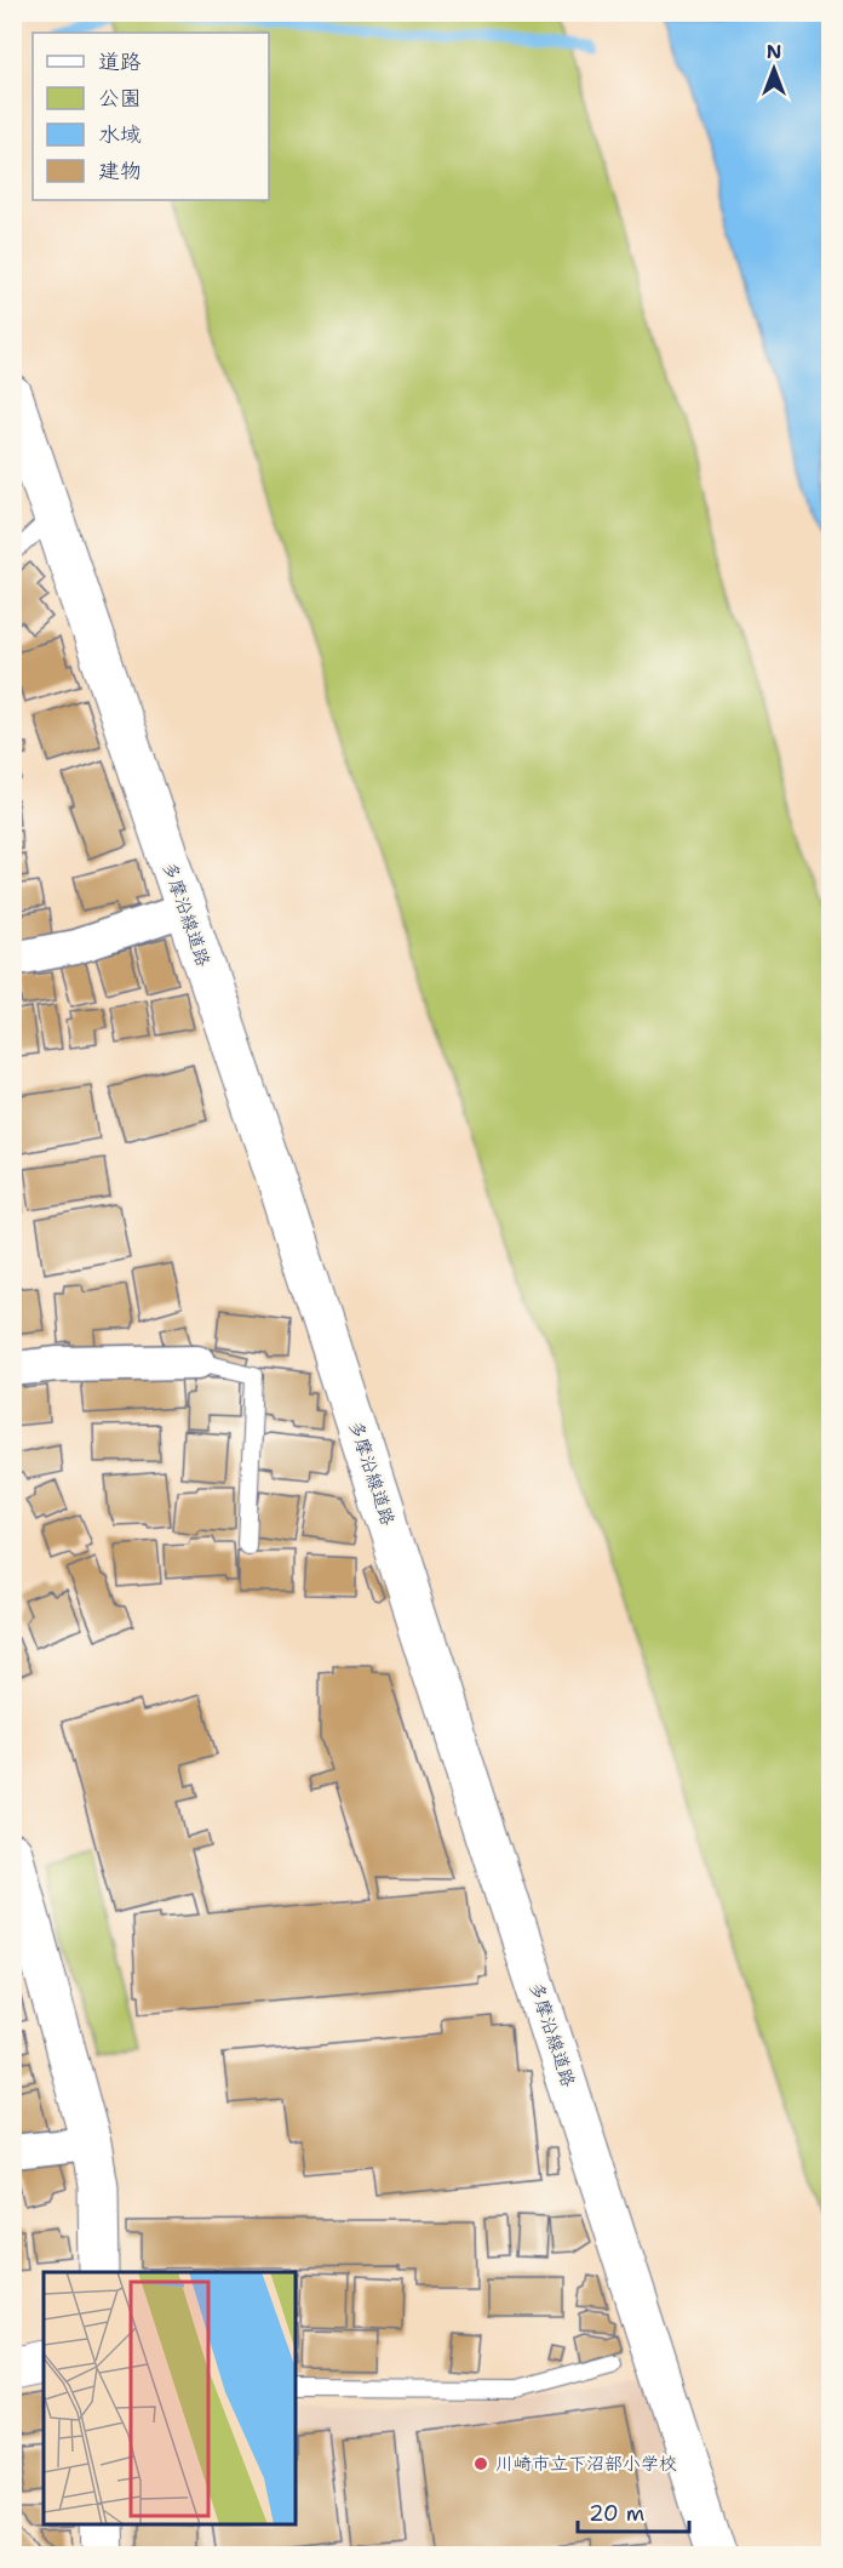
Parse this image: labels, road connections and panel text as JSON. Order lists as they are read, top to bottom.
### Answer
{
  "streets": {
    "main road": ["多摩沿線道路"]
  },
  "places": ["川崎市立下沼部小学校"],
  "legend": [
    "道路",
    "公園",
    "水域",
    "建物"
  ],
  "scale_bar": "20 m",
  "north": "top"
}
